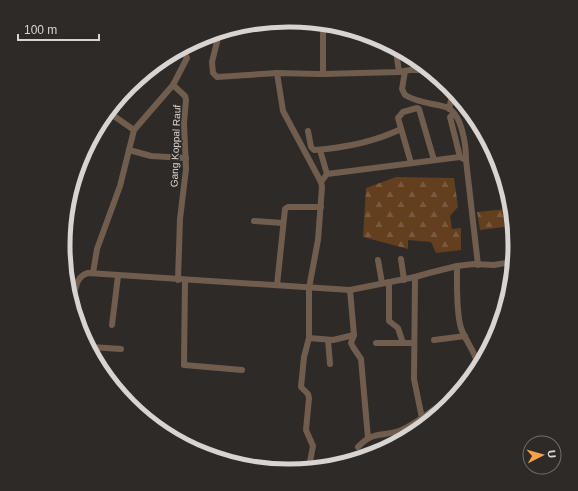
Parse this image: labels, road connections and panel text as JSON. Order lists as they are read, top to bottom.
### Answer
{
  "streets": {
    "street": ["Gang Koppal Rauf"]
  },
  "scale_bar": "100 m",
  "north": "right"
}
